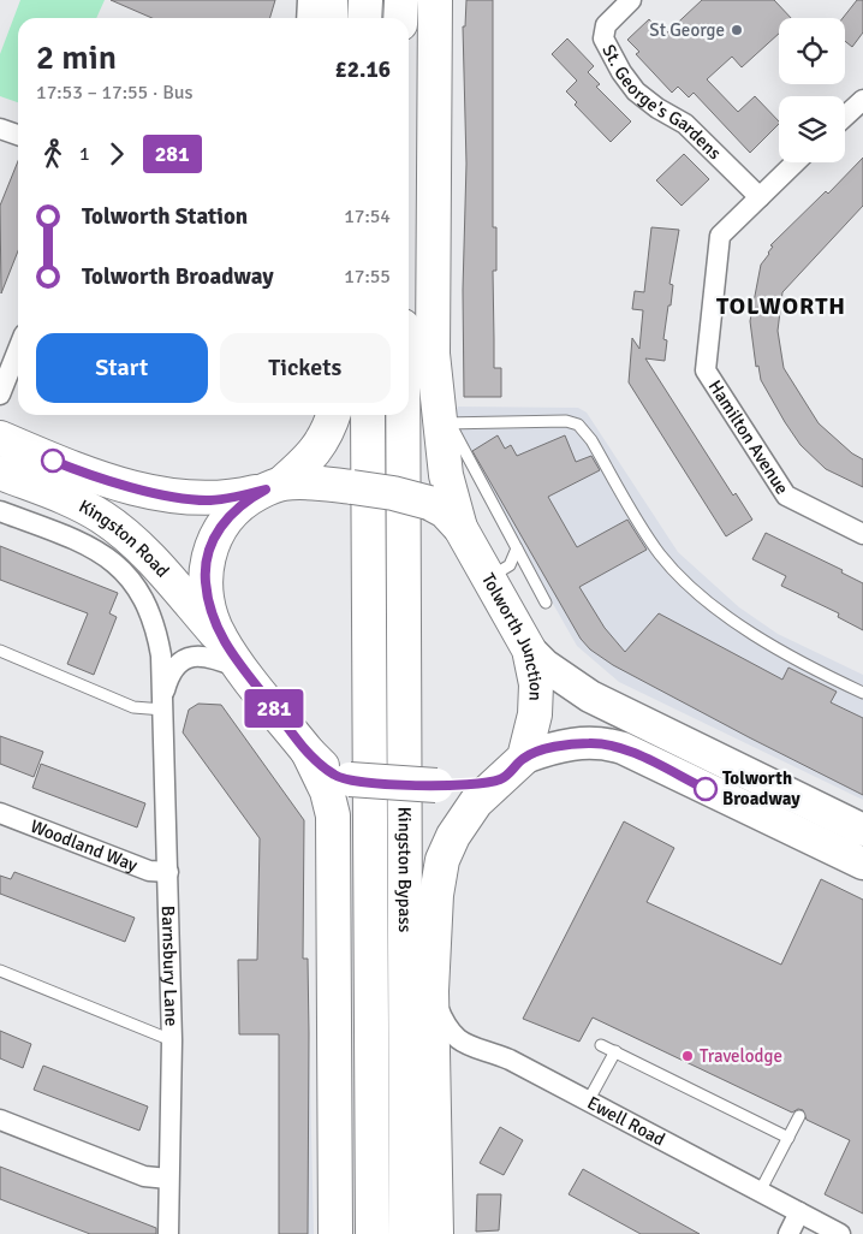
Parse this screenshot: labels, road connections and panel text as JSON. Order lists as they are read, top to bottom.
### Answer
{
  "streets": {
    "highway": ["Kingston Road", "Tolworth Junction", "Kingston Bypass"],
    "street": [
      "St. George's Gardens",
      "Hamilton Avenue",
      "Woodland Way",
      "Barnsbury Lane",
      "Ewell Road"
    ]
  },
  "crossings": [
    ["St. George's Gardens", "Hamilton Avenue"],
    ["Kingston Road", "Tolworth Junction"],
    ["Tolworth Junction", "Barnsbury Lane"],
    ["Woodland Way", "Barnsbury Lane"]
  ],
  "districts": ["TOLWORTH"],
  "places": ["St George", "Tolworth Broadway", "Travelodge"],
  "lines": ["bus line 281"],
  "page": {
    "on_map": "281",
    "heading": ["2 min", "17:53 – 17:55 · Bus", "£2.16"],
    "legs": ["1", "281"],
    "list": [
      {
        "name": "Tolworth Station",
        "value": "17:54"
      },
      {
        "name": "Tolworth Broadway",
        "value": "17:55"
      }
    ],
    "buttons": ["Start", "Tickets"]
  }
}
